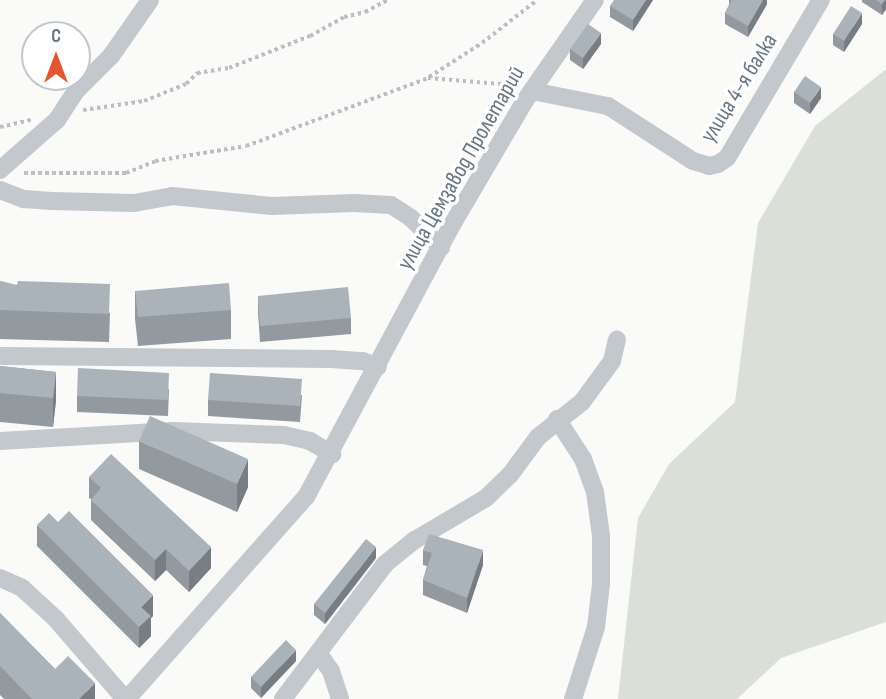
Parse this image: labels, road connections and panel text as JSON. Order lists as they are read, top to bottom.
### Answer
{
  "streets": {
    "street": ["улица 4-я балка", "улица Цемзавод Пролетарий"]
  },
  "crossings": [
    ["улица 4-я балка", "улица Цемзавод Пролетарий"]
  ],
  "north": "top"
}
